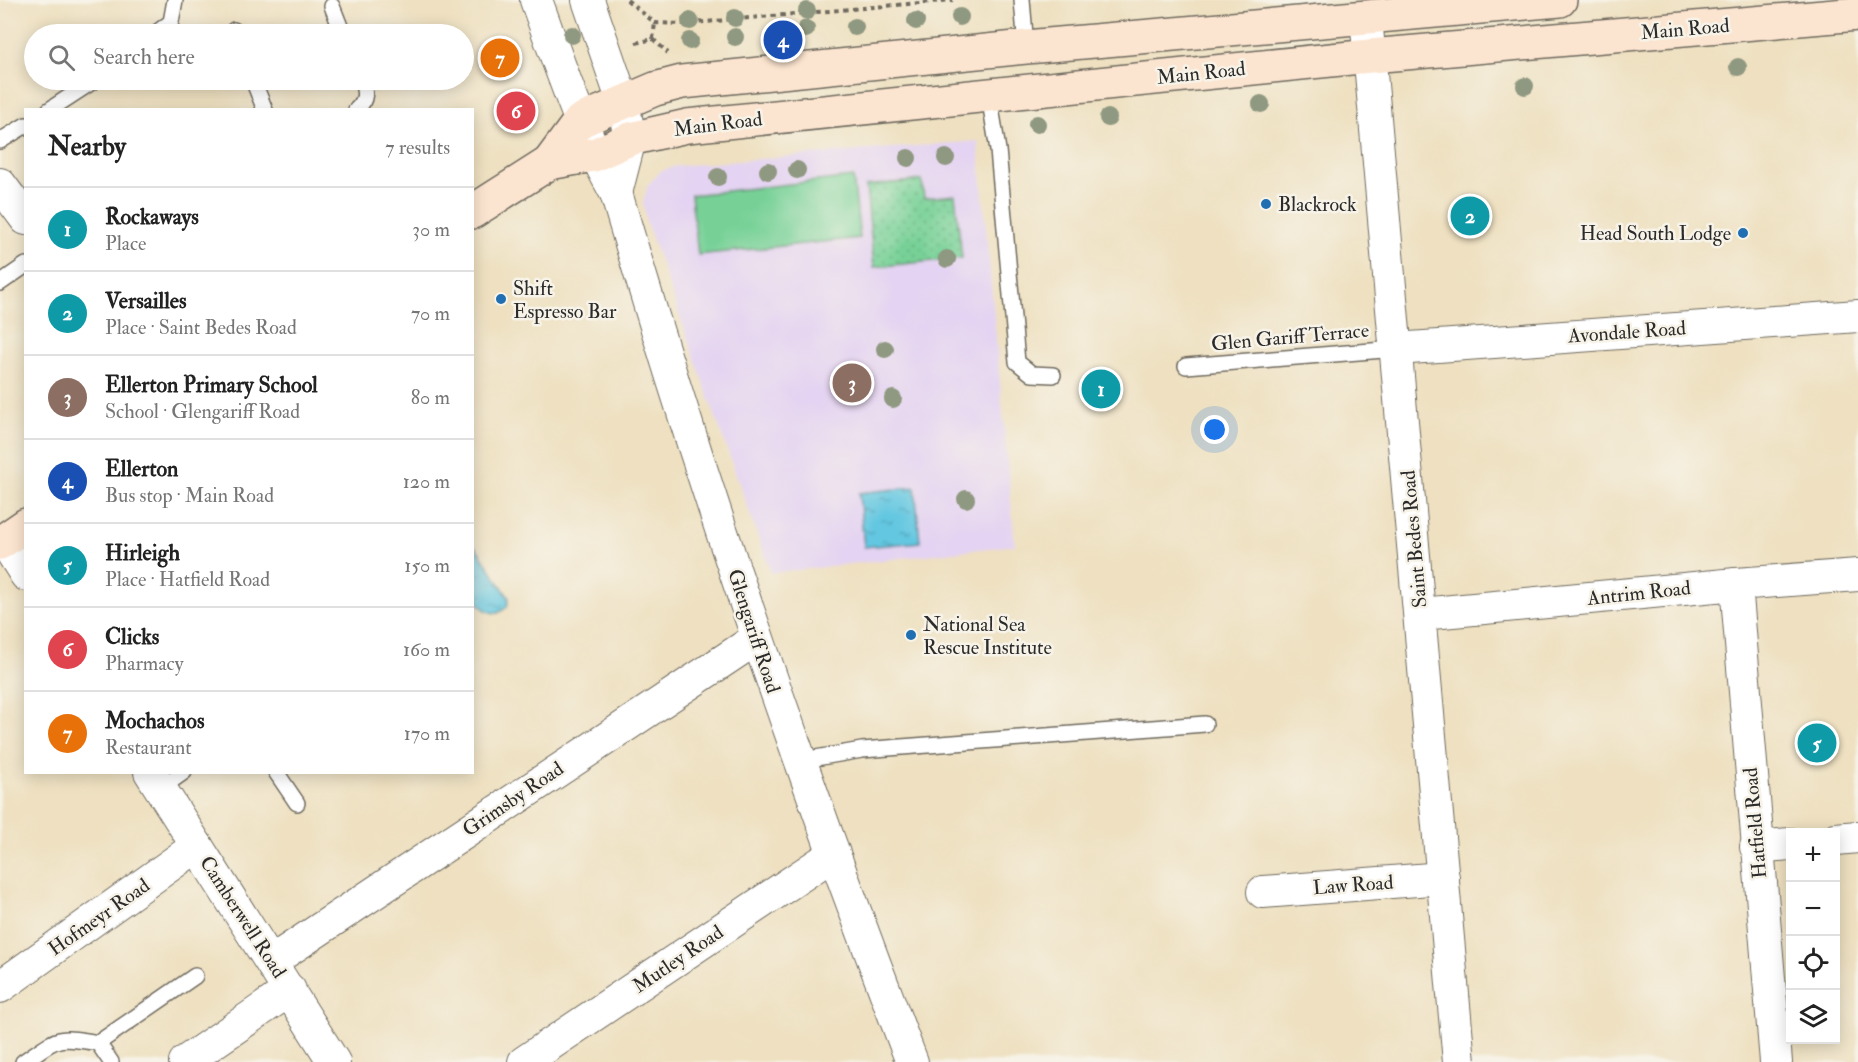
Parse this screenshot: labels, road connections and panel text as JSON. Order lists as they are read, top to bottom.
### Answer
{
  "streets": {
    "main road": ["Main Road"],
    "street": [
      "Avondale Road",
      "Saint Bedes Road",
      "Antrim Road",
      "Glengariff Road",
      "Grimsby Road",
      "Hatfield Road",
      "Law Road",
      "Hofmeyr Road",
      "Camberwell Road",
      "Mutley Road"
    ],
    "lane": ["Glen Gariff Terrace"]
  },
  "crossings": [
    ["Main Road", "Saint Bedes Road"],
    ["Main Road", "Glengariff Road"],
    ["Avondale Road", "Glen Gariff Terrace"],
    ["Avondale Road", "Saint Bedes Road"],
    ["Glen Gariff Terrace", "Saint Bedes Road"],
    ["Saint Bedes Road", "Antrim Road"],
    ["Saint Bedes Road", "Law Road"],
    ["Antrim Road", "Hatfield Road"],
    ["Glengariff Road", "Grimsby Road"],
    ["Glengariff Road", "Mutley Road"],
    ["Grimsby Road", "Camberwell Road"],
    ["Hofmeyr Road", "Camberwell Road"]
  ],
  "places": [
    "Blackrock",
    "Head South Lodge",
    "Shift Espresso Bar",
    "National Sea Rescue Institute"
  ],
  "page": {
    "pins": [
      "4",
      "7",
      "6",
      "2",
      "3",
      "1",
      "5"
    ],
    "search": "Search here",
    "heading": ["Nearby", "7 results"],
    "list": [
      {
        "mark": "1",
        "name": "Rockaways",
        "note": "Place",
        "value": "30 m"
      },
      {
        "mark": "2",
        "name": "Versailles",
        "note": "Place · Saint Bedes Road",
        "value": "70 m"
      },
      {
        "mark": "3",
        "name": "Ellerton Primary School",
        "note": "School · Glengariff Road",
        "value": "80 m"
      },
      {
        "mark": "4",
        "name": "Ellerton",
        "note": "Bus stop · Main Road",
        "value": "120 m"
      },
      {
        "mark": "5",
        "name": "Hirleigh",
        "note": "Place · Hatfield Road",
        "value": "150 m"
      },
      {
        "mark": "6",
        "name": "Clicks",
        "note": "Pharmacy",
        "value": "160 m"
      },
      {
        "mark": "7",
        "name": "Mochachos",
        "note": "Restaurant",
        "value": "170 m"
      }
    ],
    "map_buttons": ["+", "−"]
  }
}
